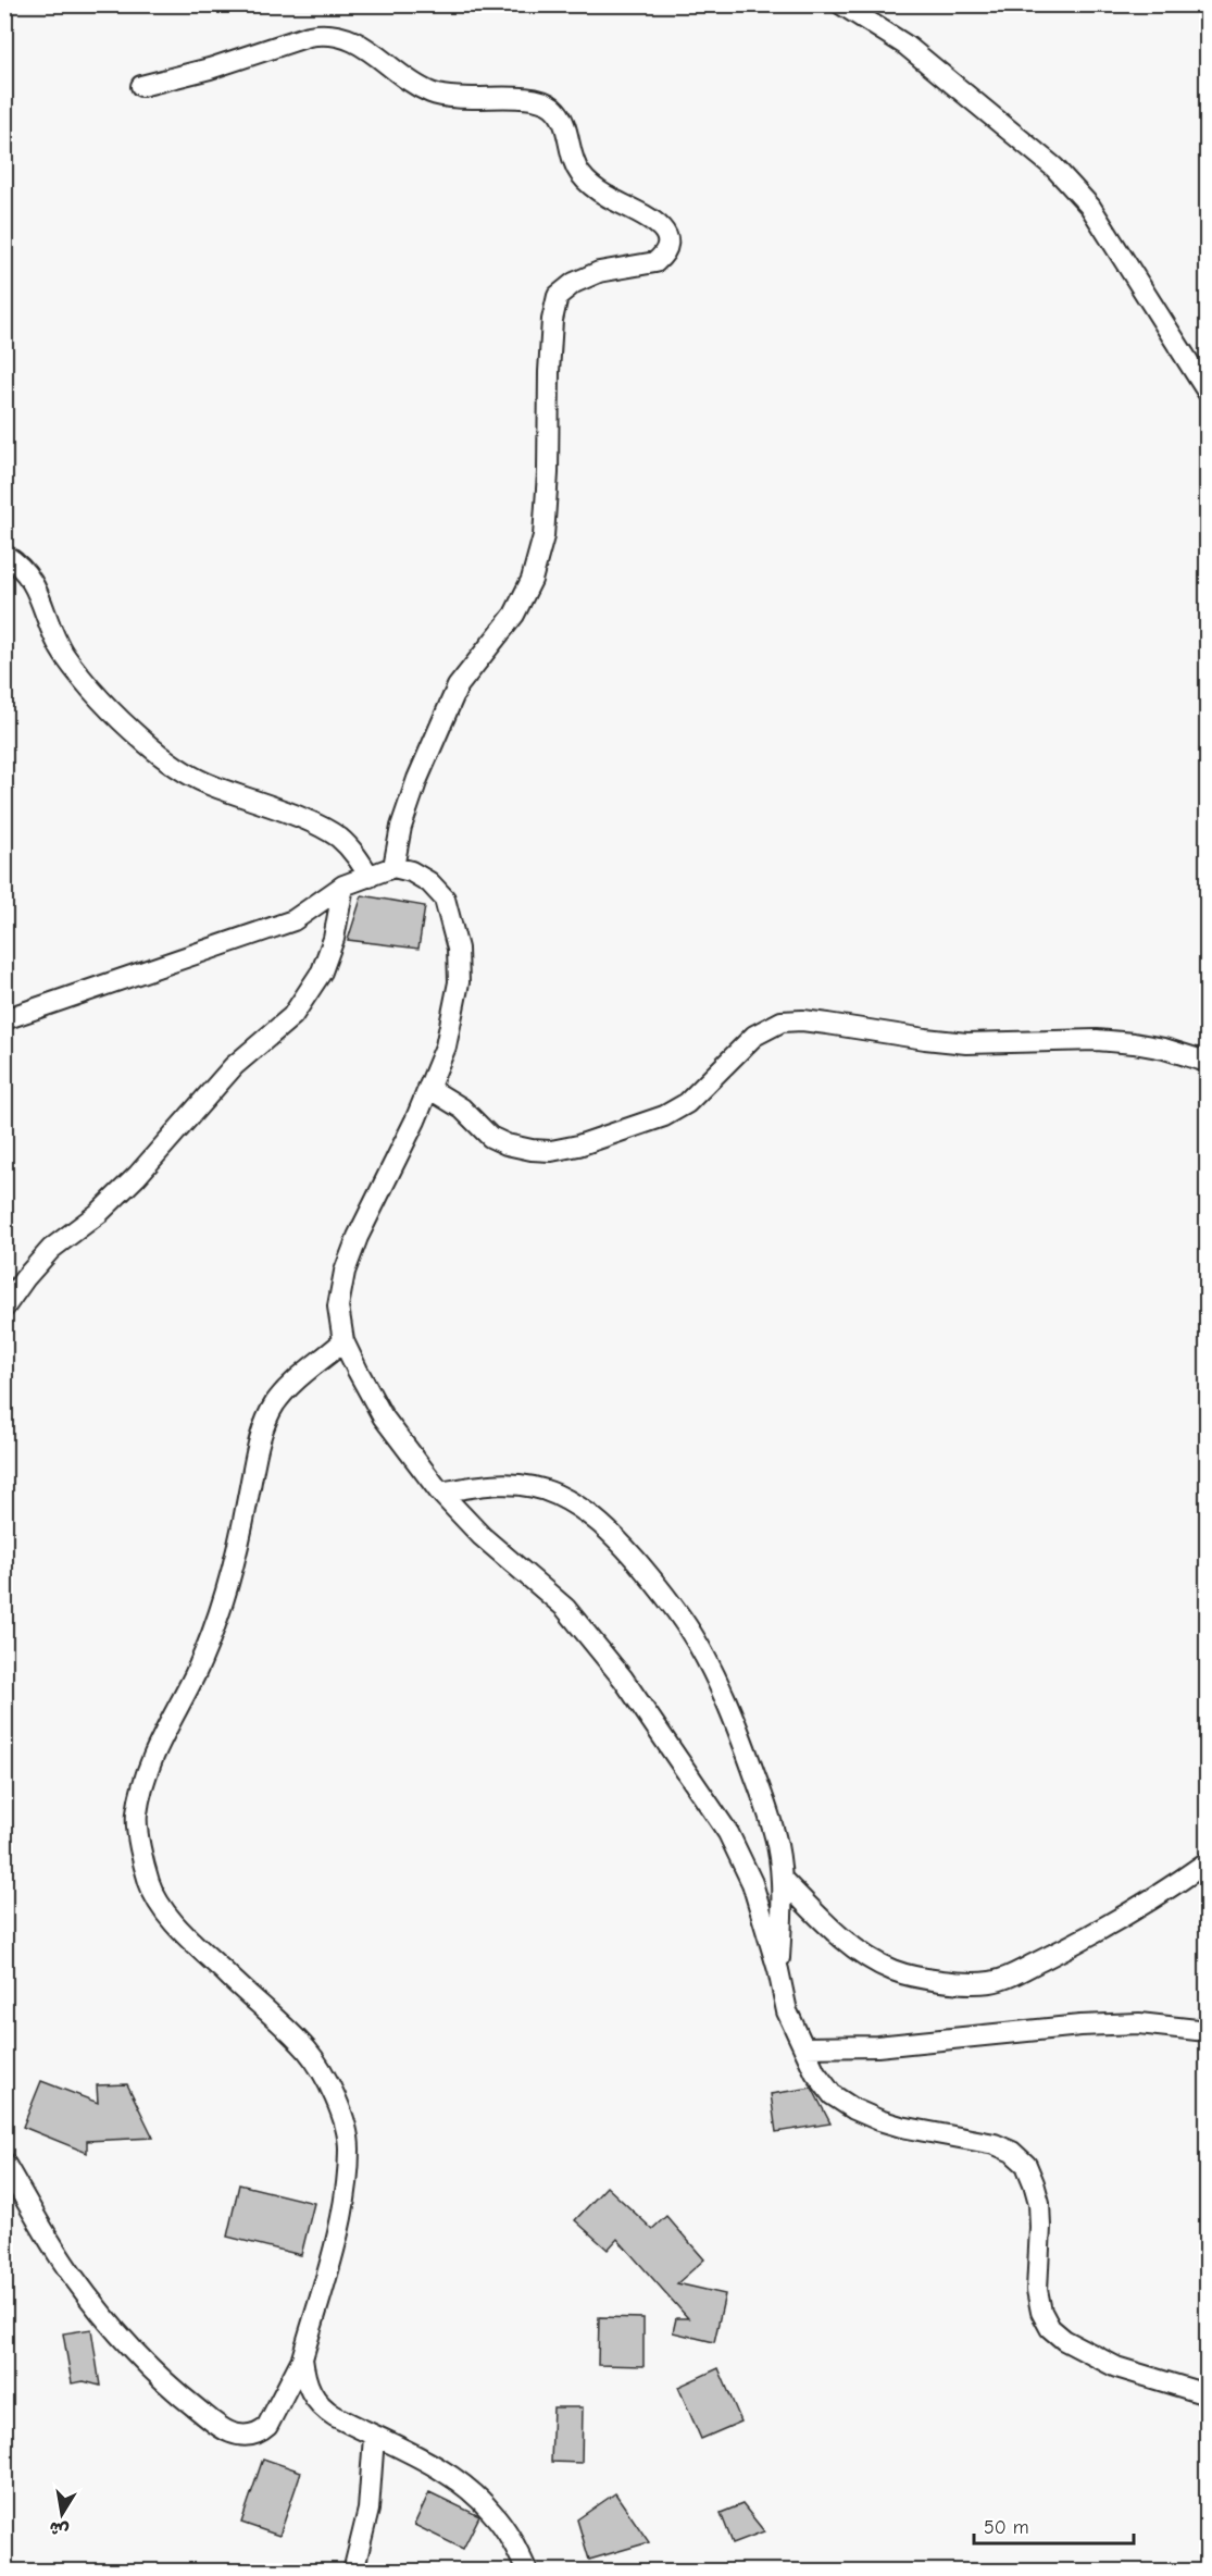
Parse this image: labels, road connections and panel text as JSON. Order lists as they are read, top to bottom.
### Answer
{
  "scale_bar": "50 m",
  "north": "bottom"
}
